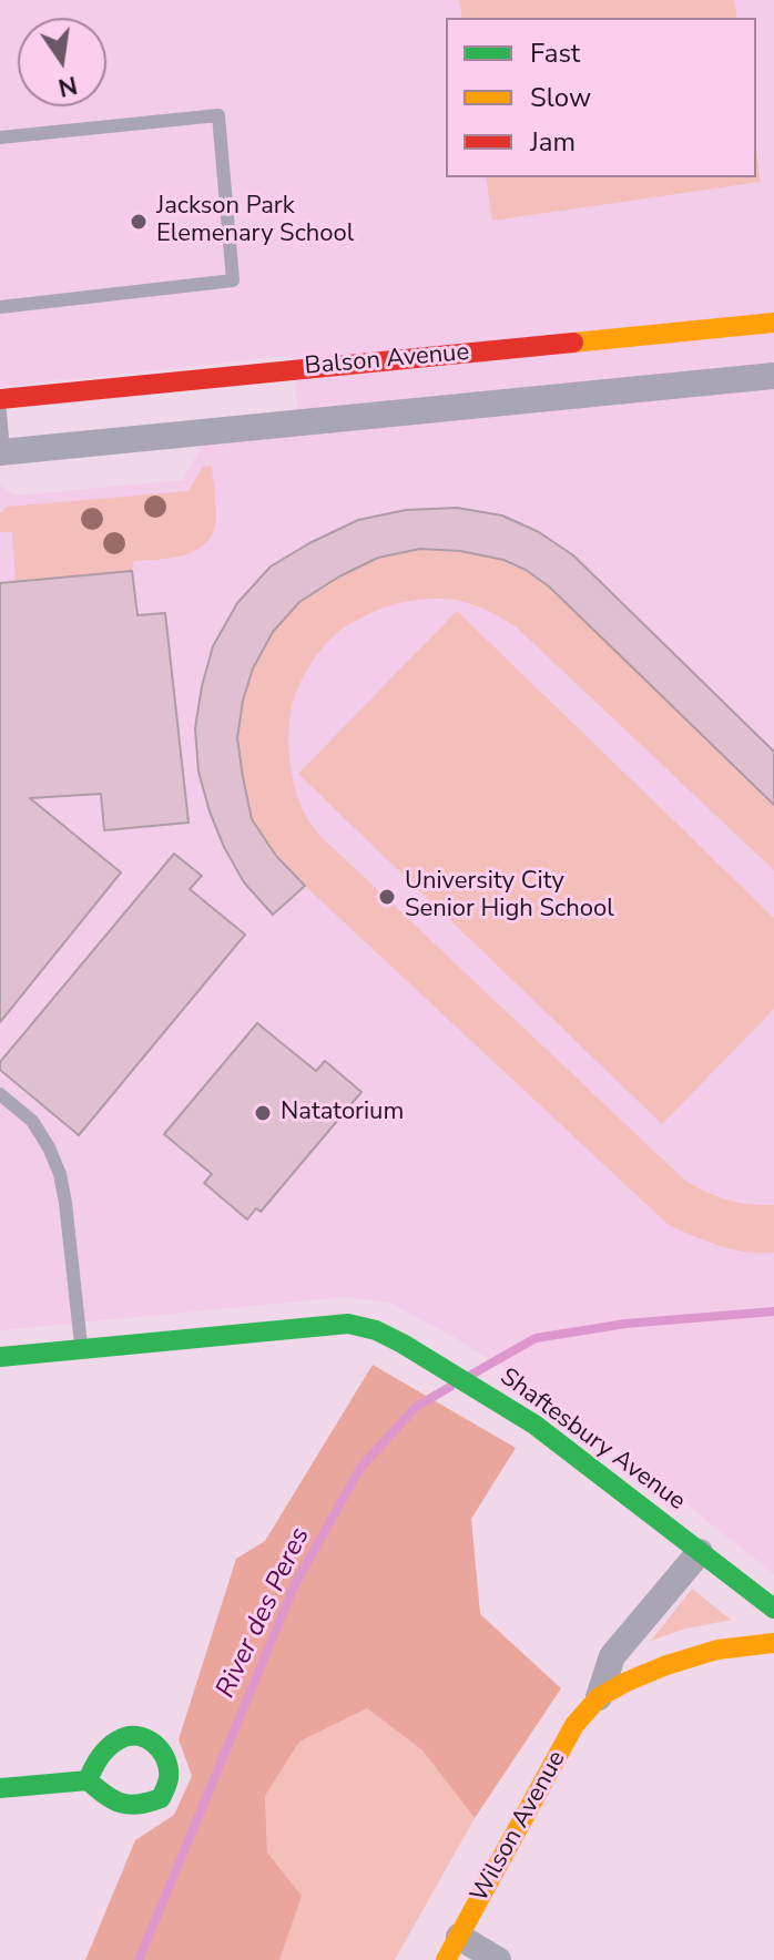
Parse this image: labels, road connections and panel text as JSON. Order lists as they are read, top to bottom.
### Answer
{
  "streets": {
    "street": ["Balson Avenue", "Shaftesbury Avenue", "Wilson Avenue"]
  },
  "crossings": [
    ["Shaftesbury Avenue", "Wilson Avenue"]
  ],
  "water": ["River des Peres"],
  "places": ["Jackson Park Elemenary School", "University City Senior High School", "Natatorium"],
  "legend": ["Fast", "Slow", "Jam"],
  "north": "bottom"
}
